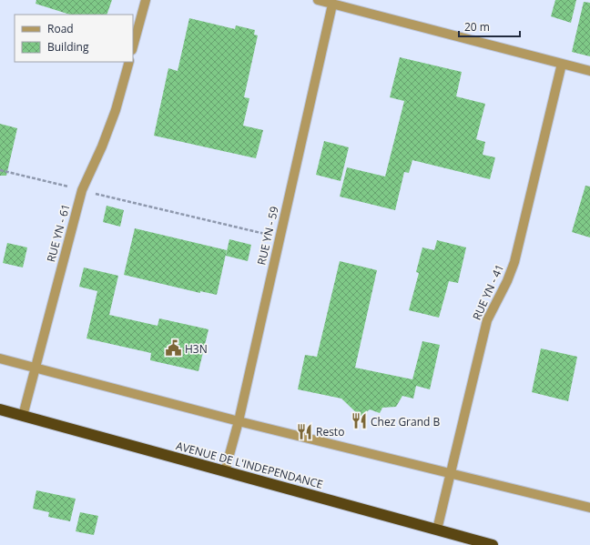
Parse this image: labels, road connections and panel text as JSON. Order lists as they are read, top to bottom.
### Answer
{
  "streets": {
    "highway": ["AVENUE DE L'INDEPENDANCE"],
    "street": ["RUE YN - 61", "RUE YN - 59", "RUE YN - 41"]
  },
  "crossings": [
    ["RUE YN - 61", "AVENUE DE L'INDEPENDANCE"],
    ["RUE YN - 59", "AVENUE DE L'INDEPENDANCE"],
    ["RUE YN - 41", "AVENUE DE L'INDEPENDANCE"]
  ],
  "places": {
    "public building": ["H3N"],
    "restaurant": ["Chez Grand B", "Resto"]
  },
  "legend": ["Road", "Building"],
  "scale_bar": "20 m"
}
